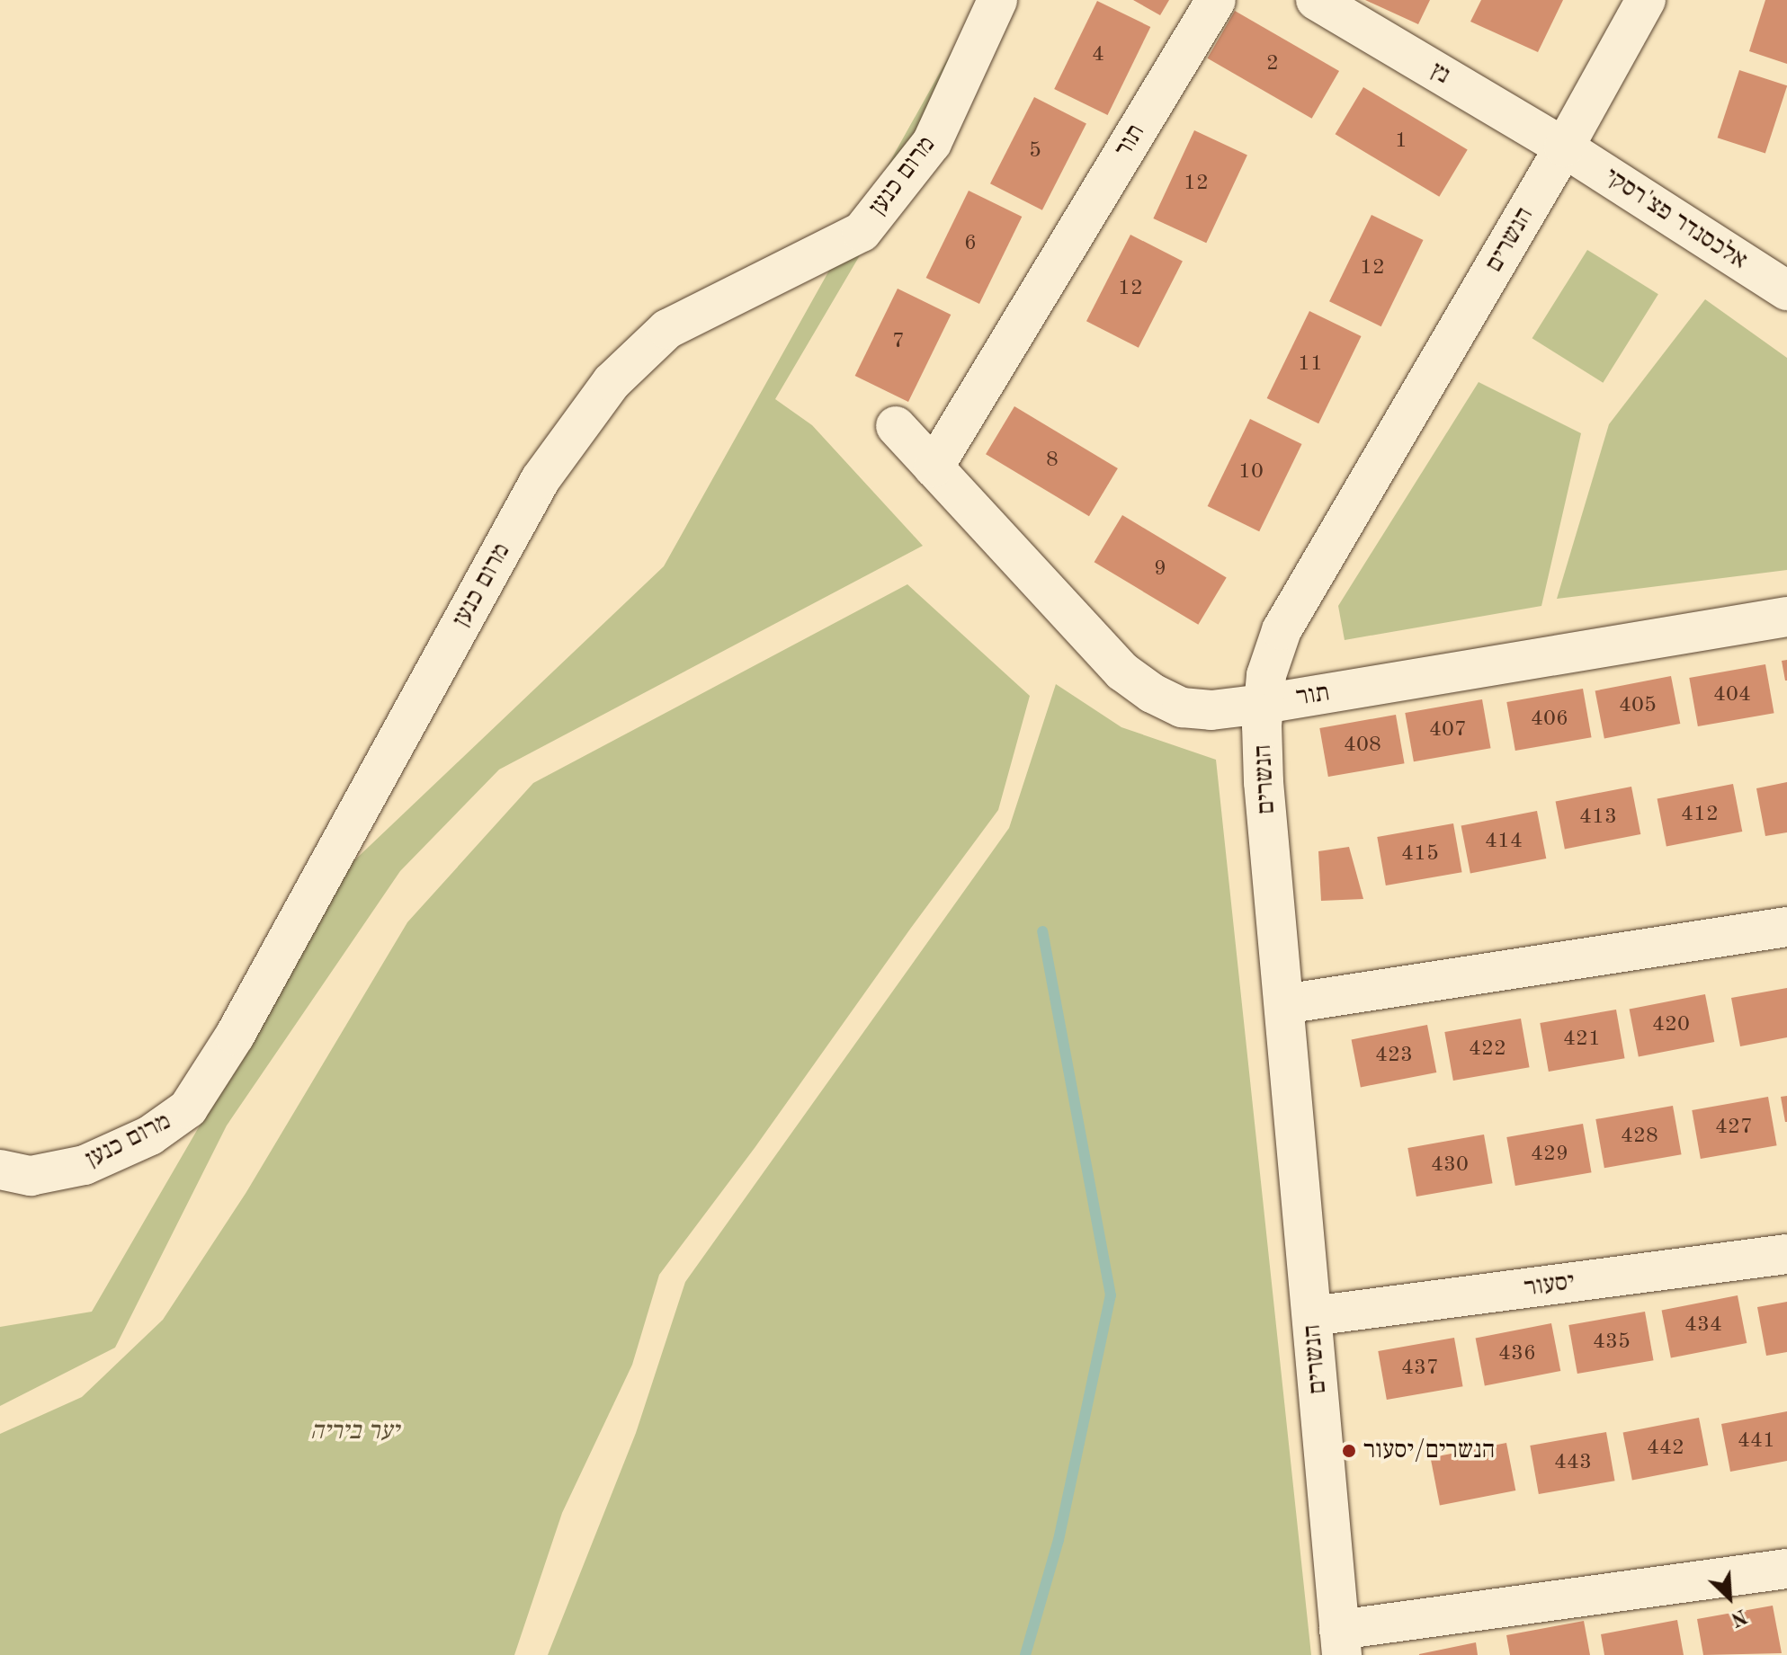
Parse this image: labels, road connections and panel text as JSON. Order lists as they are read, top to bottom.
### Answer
{
  "streets": {
    "street": [
      "נץ",
      "תור",
      "מרום כנען",
      "אלכסנדר פצ'רסקי",
      "הנשרים",
      "יסעור"
    ]
  },
  "crossings": [
    ["נץ", "אלכסנדר פצ'רסקי"],
    ["נץ", "הנשרים"],
    ["תור", "הנשרים"],
    ["אלכסנדר פצ'רסקי", "הנשרים"],
    ["הנשרים", "יסעור"]
  ],
  "parks": ["יער ביריה"],
  "places": ["הנשרים/יסעור"],
  "house_numbers": [
    "4",
    "2",
    "1",
    "5",
    "12",
    "6",
    "12",
    "12",
    "7",
    "11",
    "8",
    "10",
    "9",
    "404",
    "405",
    "406",
    "407",
    "408",
    "412",
    "413",
    "414",
    "415",
    "420",
    "421",
    "422",
    "423",
    "427",
    "428",
    "429",
    "430",
    "434",
    "435",
    "436",
    "437",
    "441",
    "442",
    "443"
  ],
  "north": "bottom right"
}
